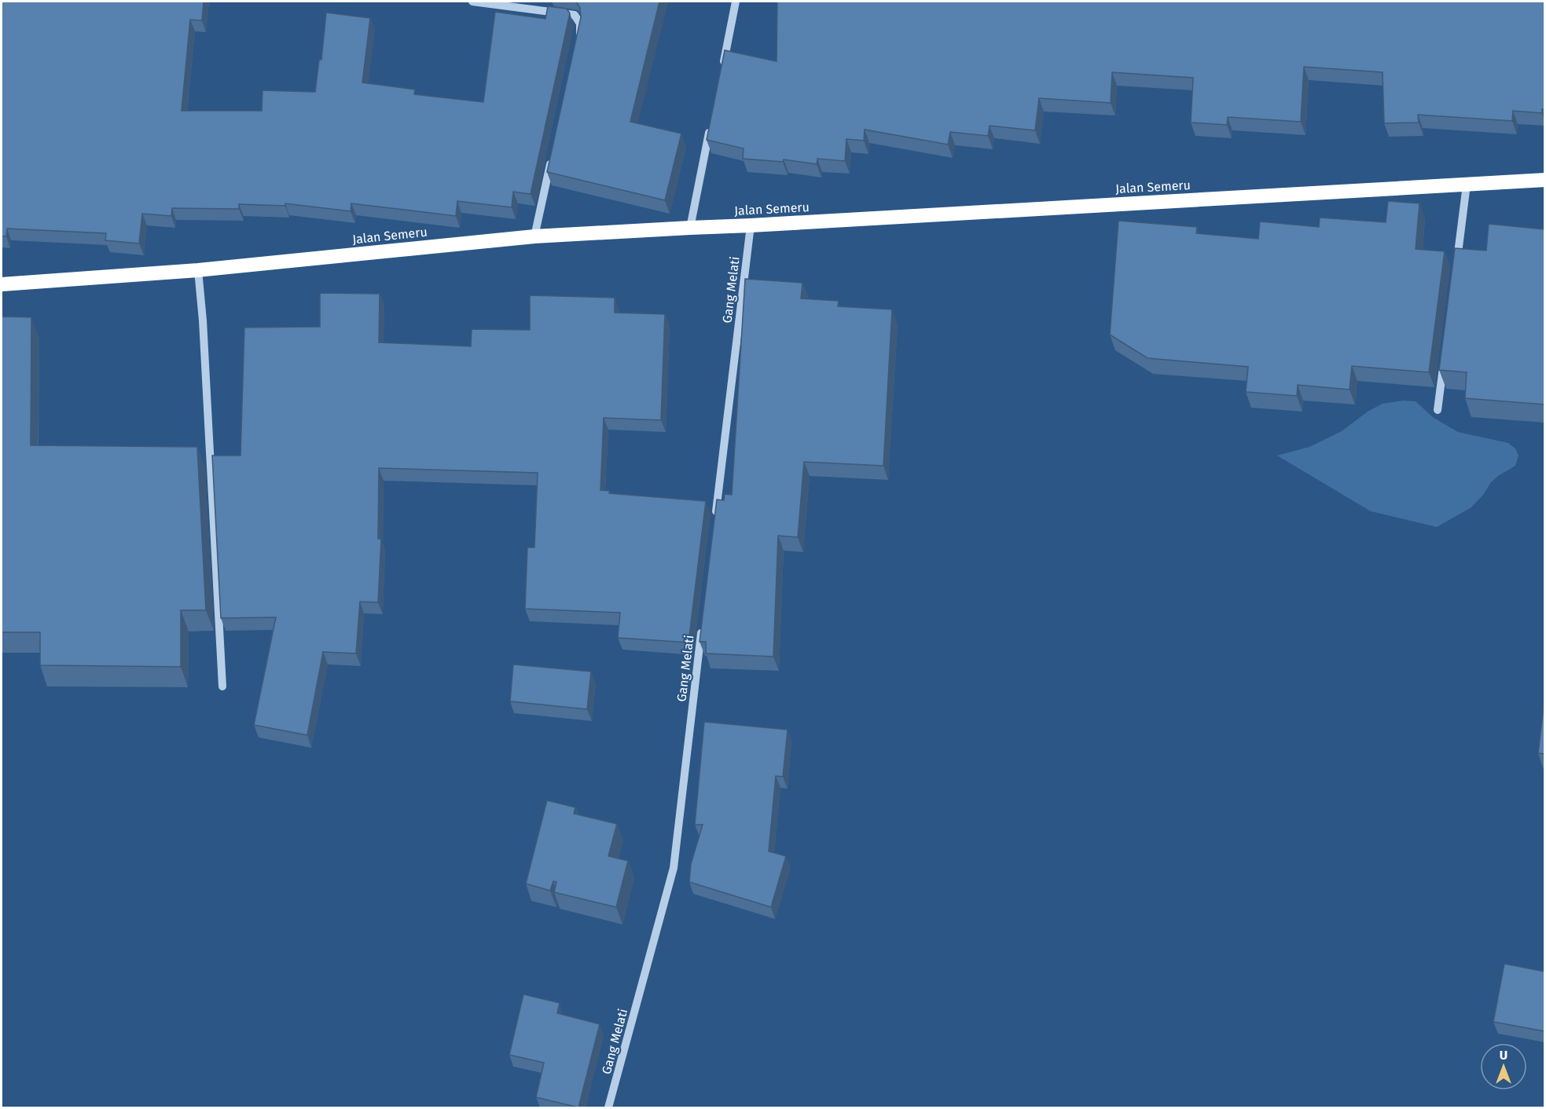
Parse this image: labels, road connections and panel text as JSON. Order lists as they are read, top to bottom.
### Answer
{
  "streets": {
    "highway": ["Jalan Semeru"],
    "street": ["Gang Melati"]
  },
  "crossings": [
    ["Jalan Semeru", "Gang Melati"]
  ],
  "north": "top"
}
